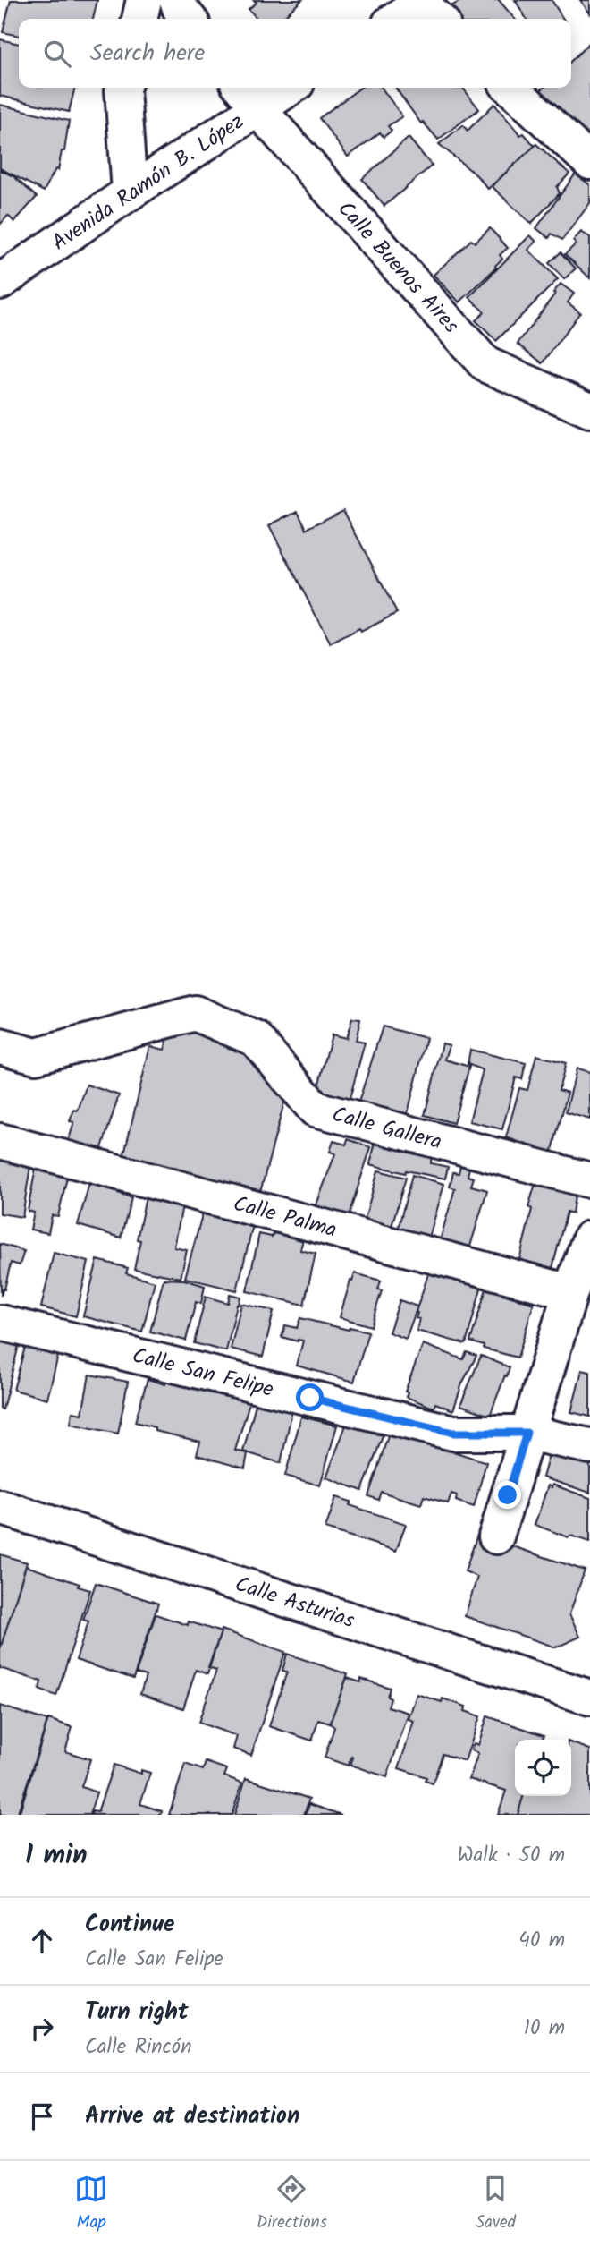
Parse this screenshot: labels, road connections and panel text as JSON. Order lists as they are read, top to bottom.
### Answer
{
  "streets": {
    "street": [
      "Avenida Ramón B. López",
      "Calle Buenos Aires",
      "Calle Gallera",
      "Calle Palma",
      "Calle San Felipe",
      "Calle Asturias"
    ]
  },
  "crossings": [
    ["Avenida Ramón B. López", "Calle Buenos Aires"]
  ],
  "page": {
    "search": "Search here",
    "heading": ["1 min", "Walk · 50 m"],
    "list": [
      ["Continue", "Calle San Felipe", "40 m"],
      ["Turn right", "Calle Rincón", "10 m"],
      "Arrive at destination"
    ],
    "nav": ["Map", "Directions", "Saved"]
  }
}
